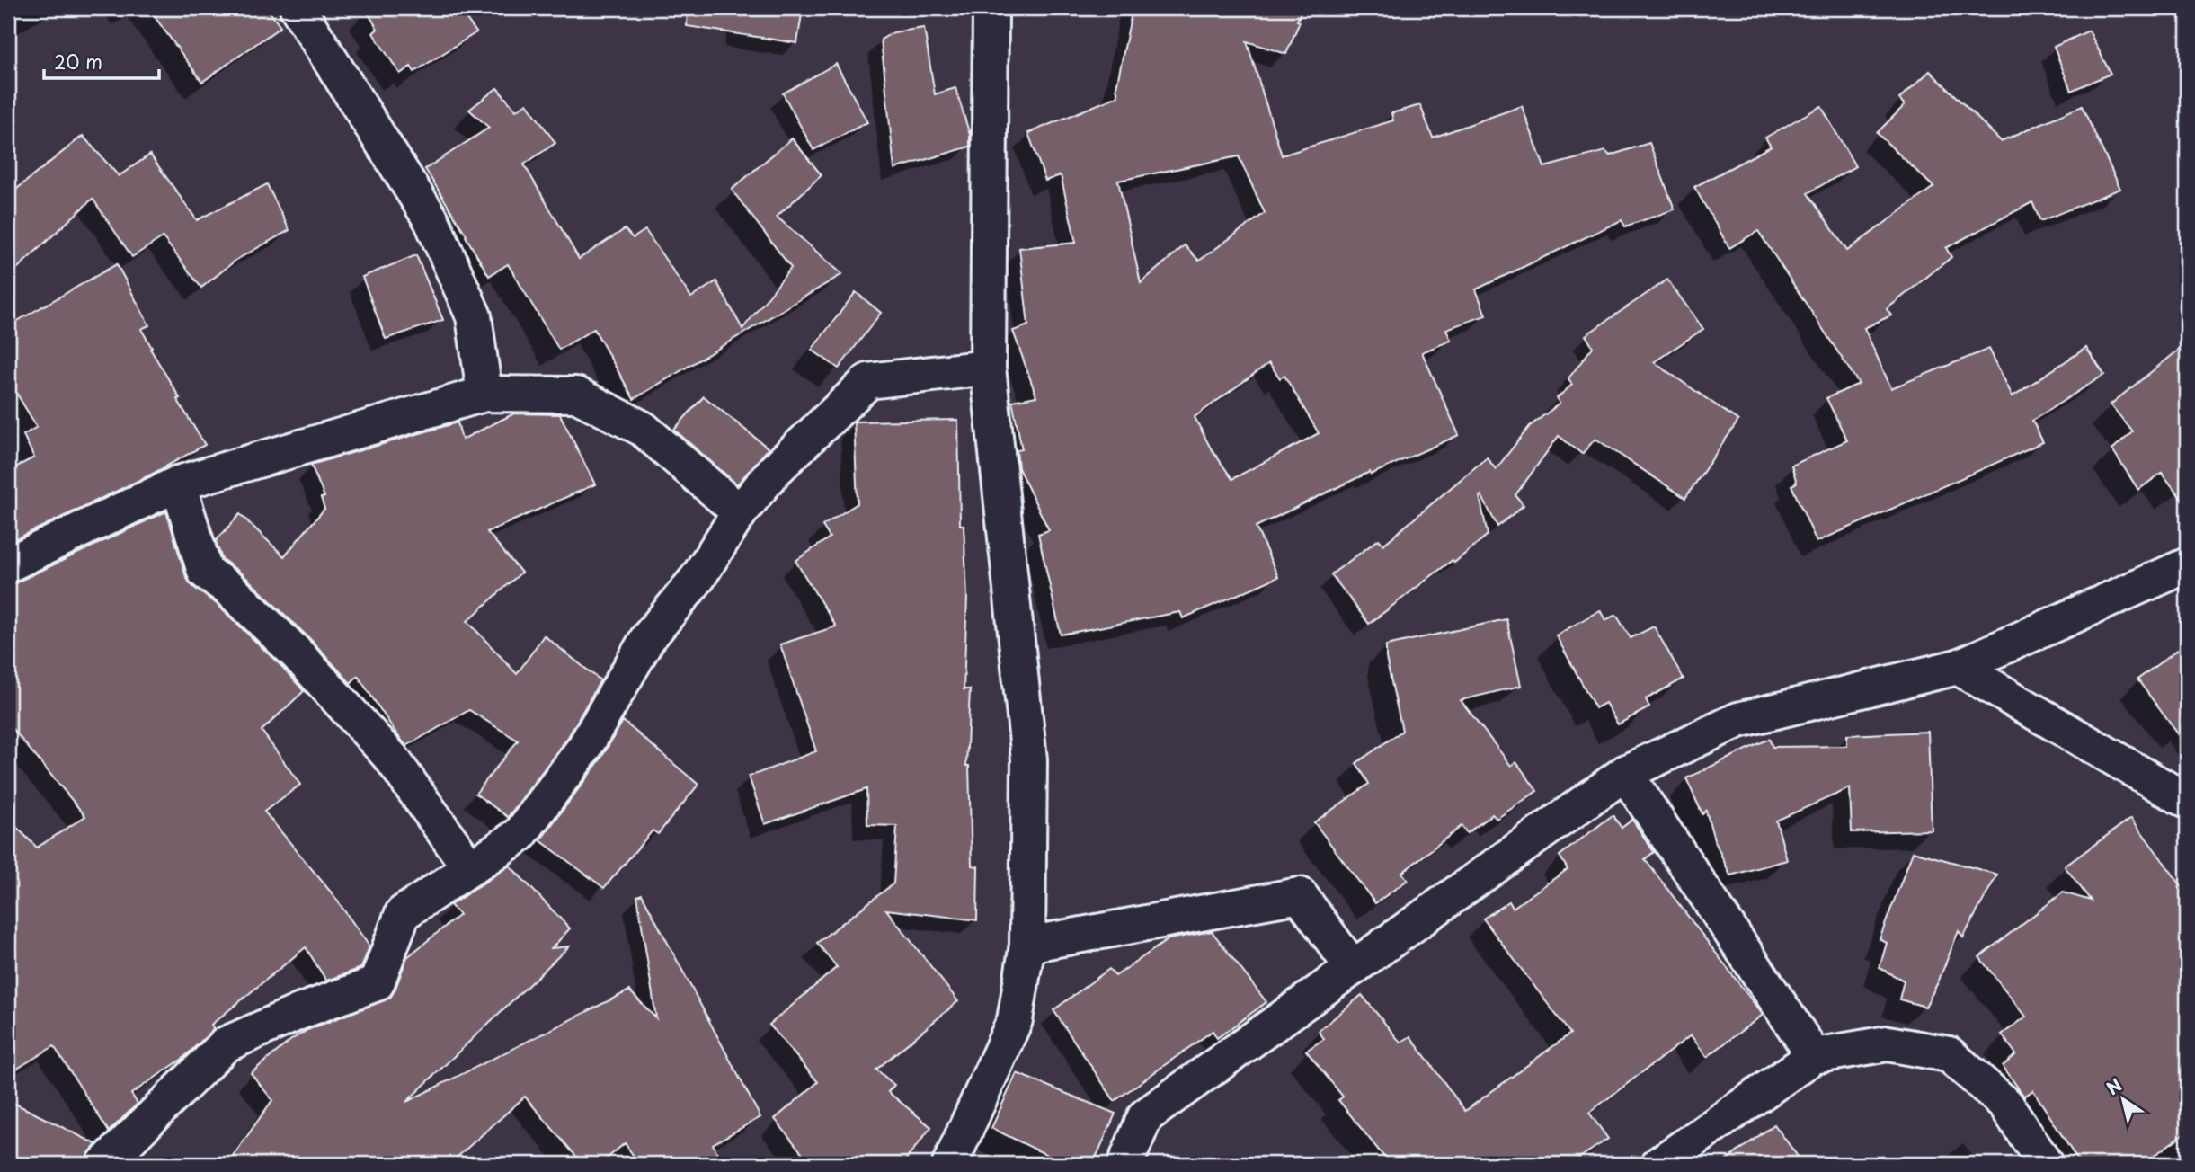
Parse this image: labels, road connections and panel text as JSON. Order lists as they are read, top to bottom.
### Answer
{
  "scale_bar": "20 m",
  "north": "top left"
}
